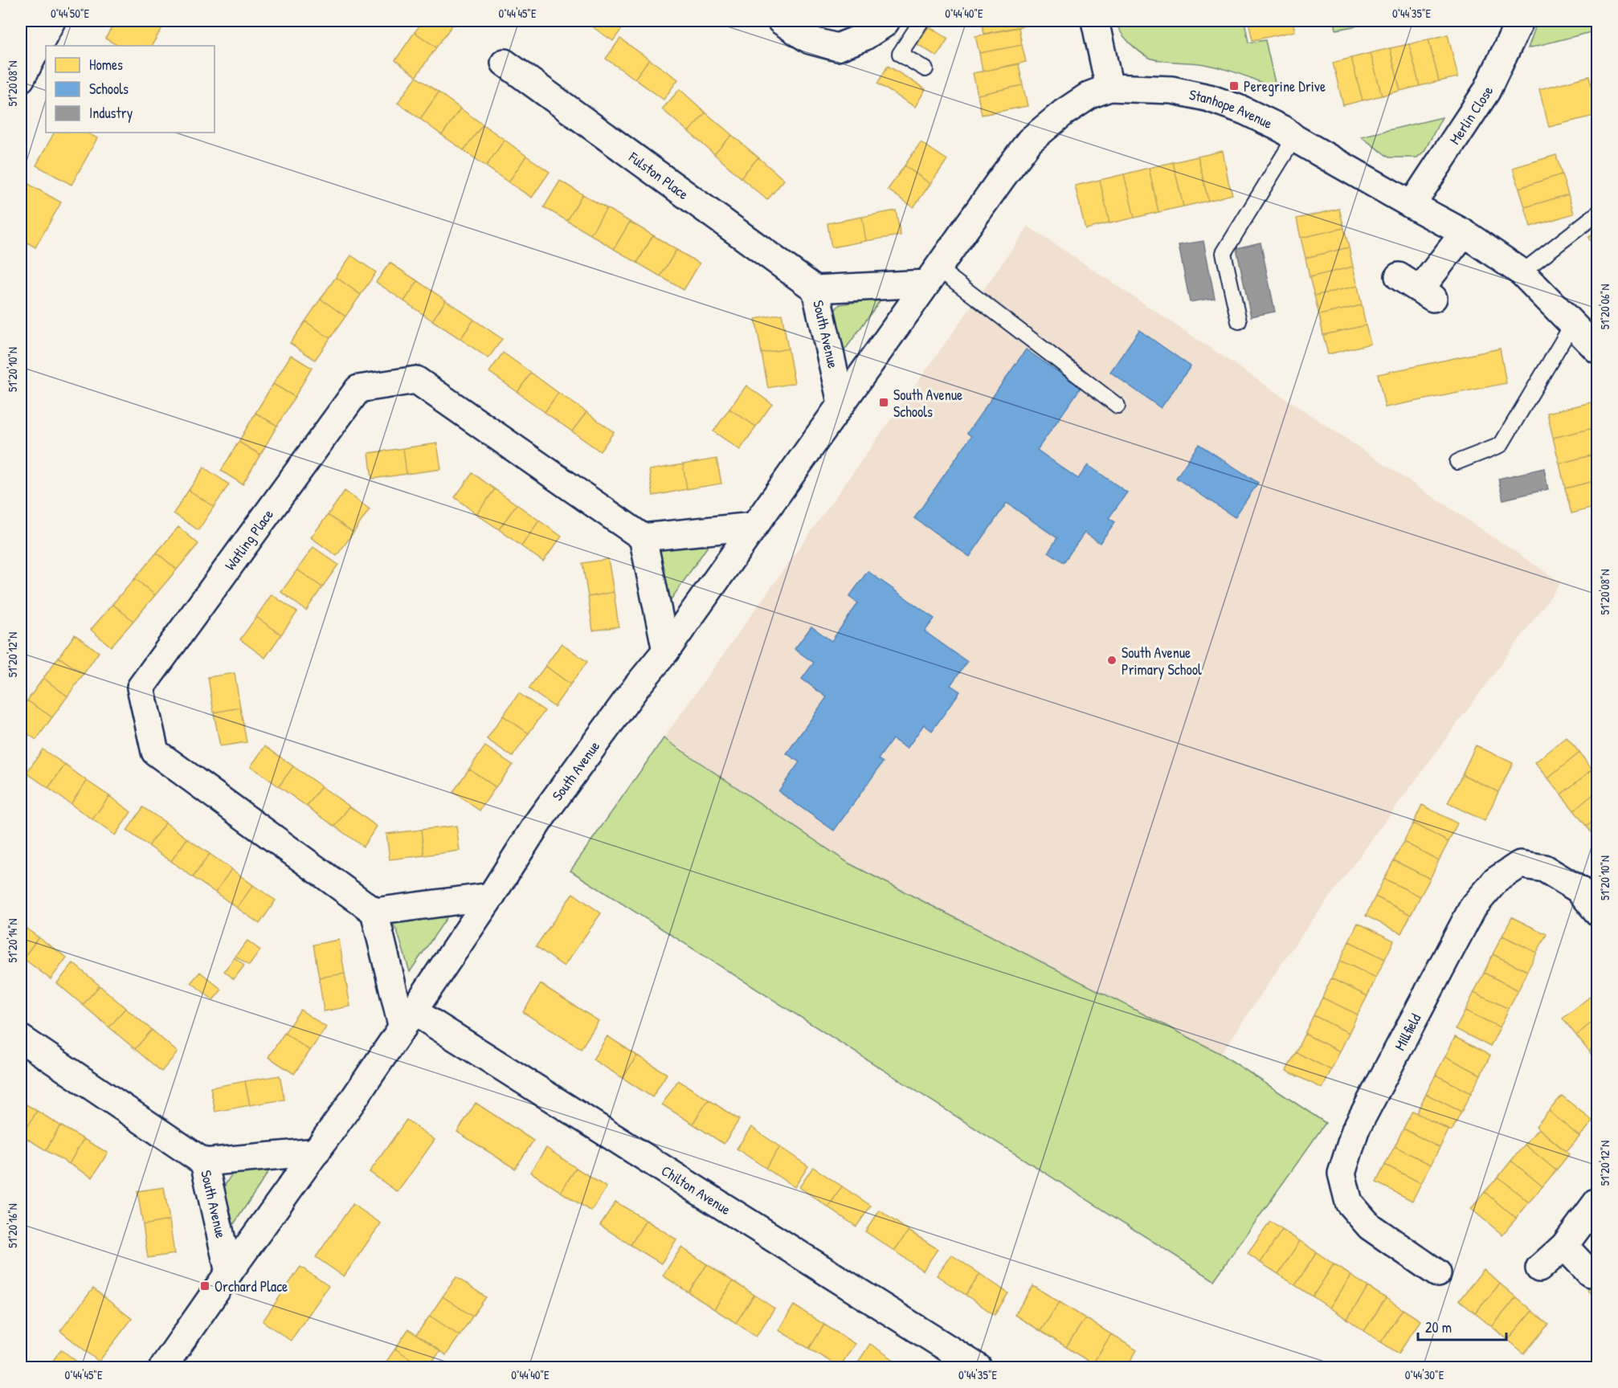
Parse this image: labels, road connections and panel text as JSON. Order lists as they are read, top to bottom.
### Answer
{
  "streets": {
    "street": [
      "Stanhope Avenue",
      "Merlin Close",
      "Fulston Place",
      "South Avenue",
      "Watling Place",
      "Millfield",
      "Chilton Avenue"
    ]
  },
  "crossings": [
    ["Stanhope Avenue", "Merlin Close"],
    ["Stanhope Avenue", "South Avenue"],
    ["Fulston Place", "South Avenue"],
    ["South Avenue", "Chilton Avenue"]
  ],
  "places": {
    "transit": ["Peregrine Drive", "South Avenue Schools", "Orchard Place"],
    "other": ["South Avenue Primary School"]
  },
  "legend": ["Homes", "Schools", "Industry"],
  "scale_bar": "20 m",
  "coordinates": [
    "0°44'50\"E",
    "0°44'45\"E",
    "0°44'40\"E",
    "0°44'35\"E",
    "51°20'08\"N",
    "51°20'06\"N",
    "51°20'10\"N",
    "51°20'12\"N",
    "51°20'14\"N",
    "51°20'16\"N",
    "0°44'30\"E"
  ]
}
